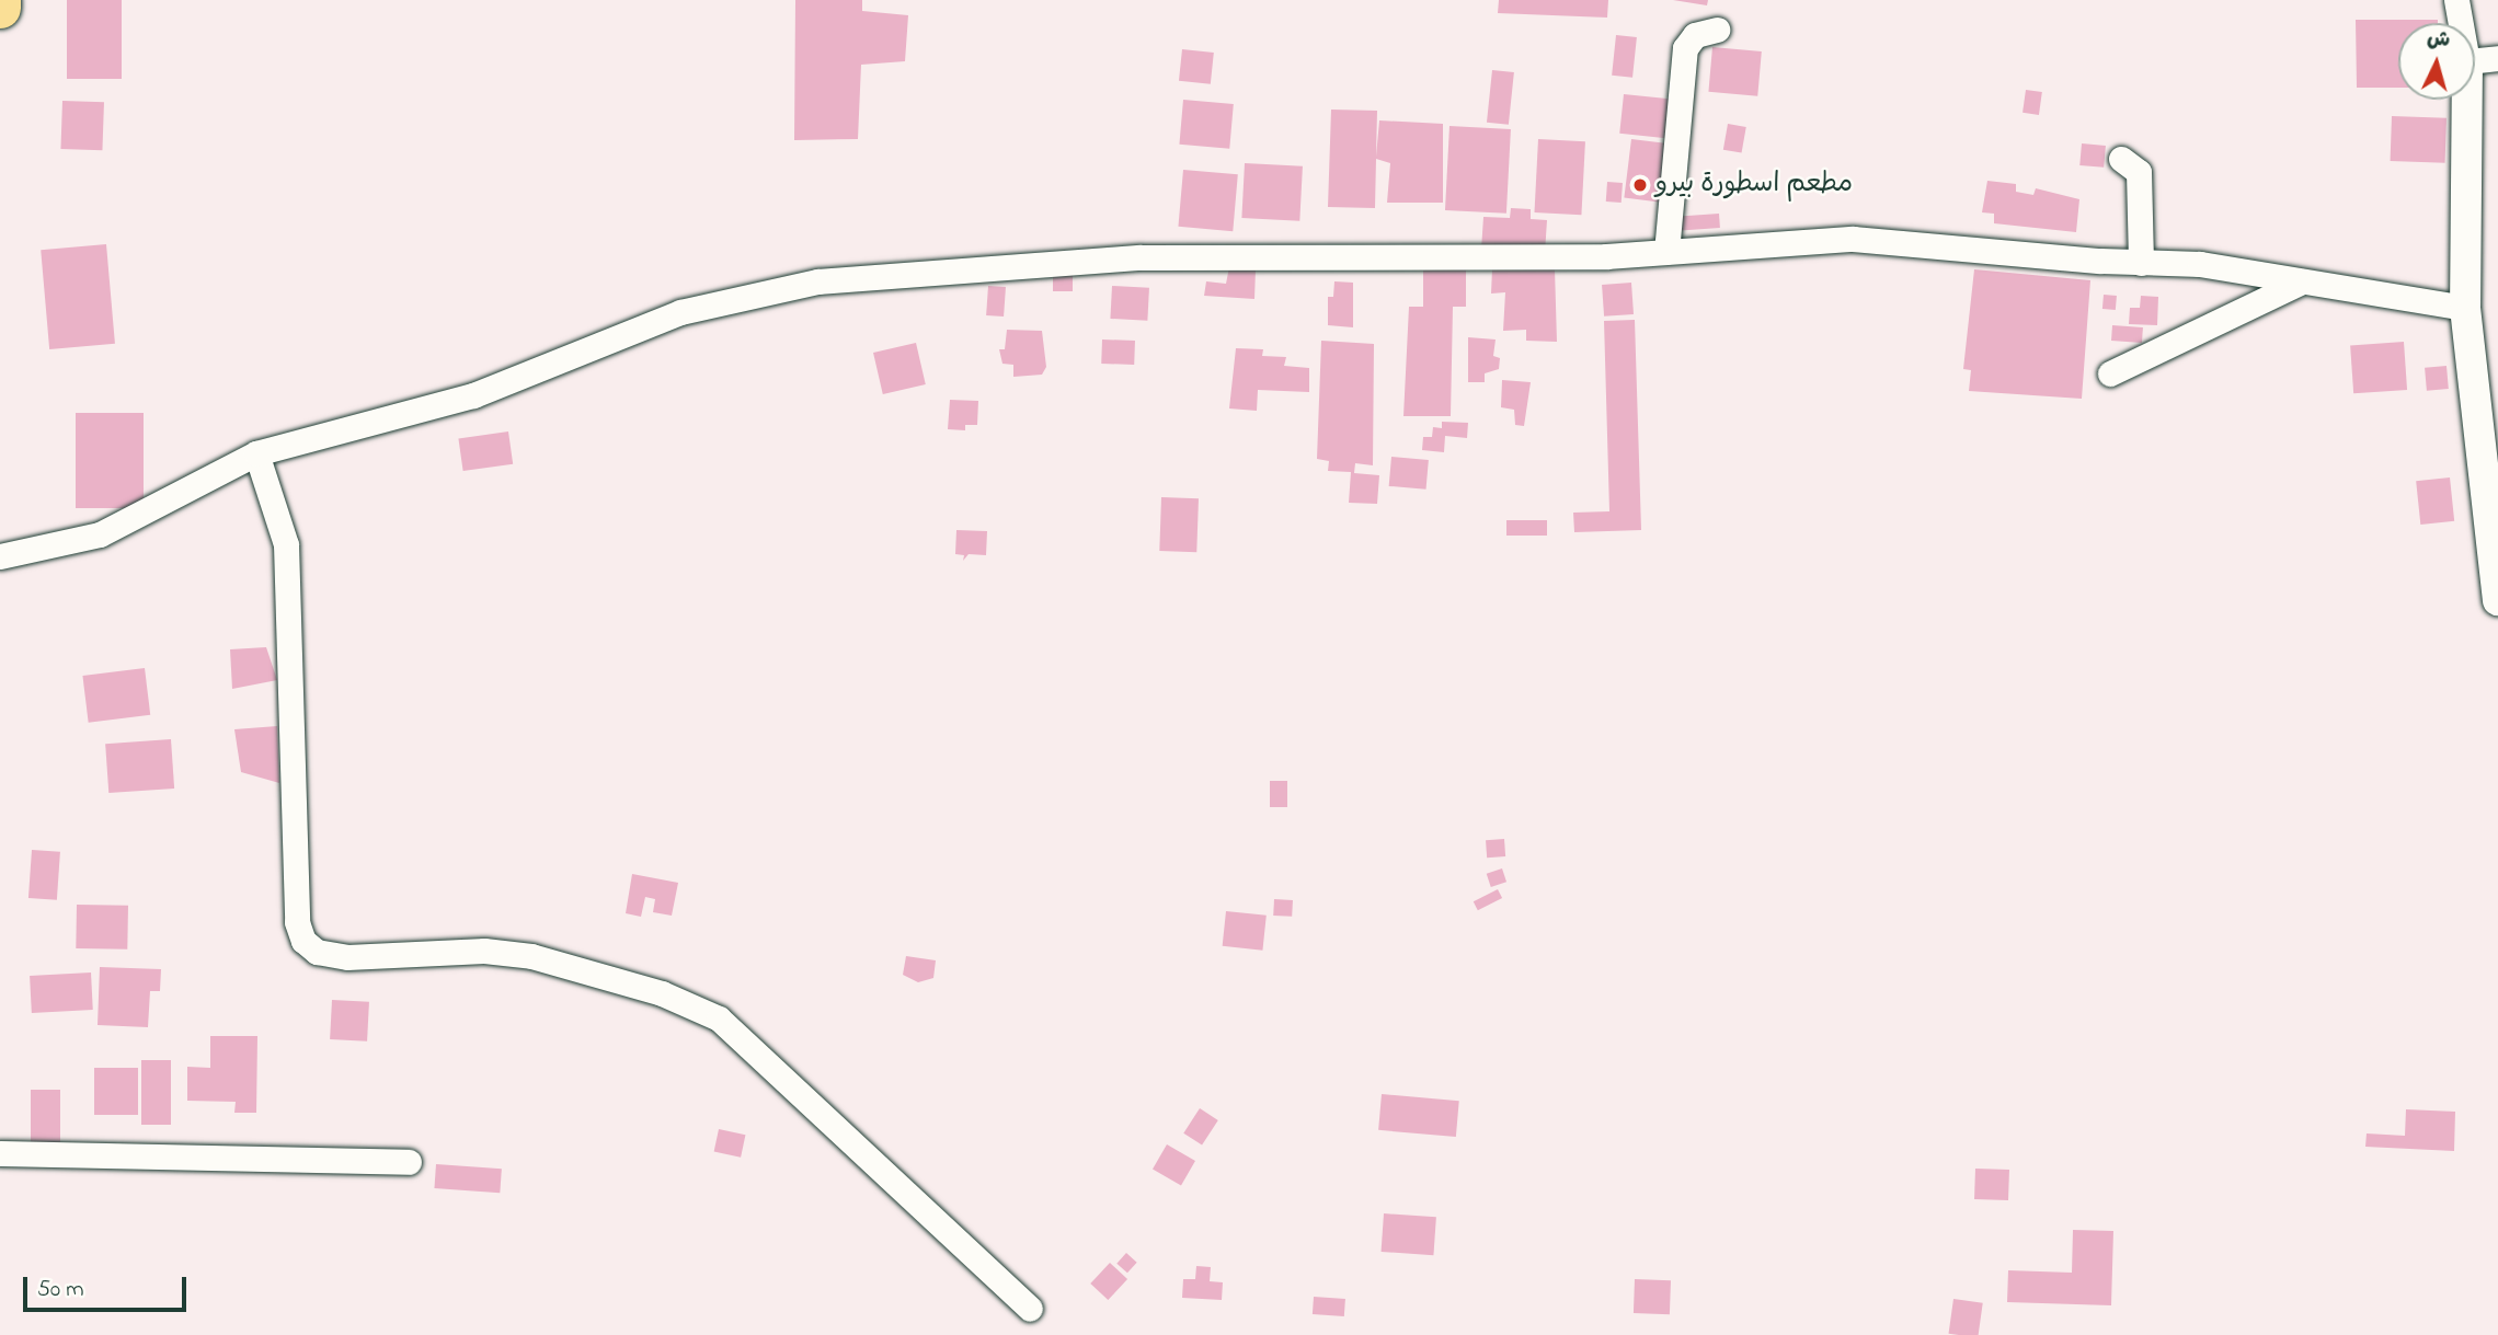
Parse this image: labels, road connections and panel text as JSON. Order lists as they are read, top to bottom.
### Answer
{
  "places": ["مطعم اسطورة بيرو"],
  "scale_bar": "50 m",
  "north": "top"
}
